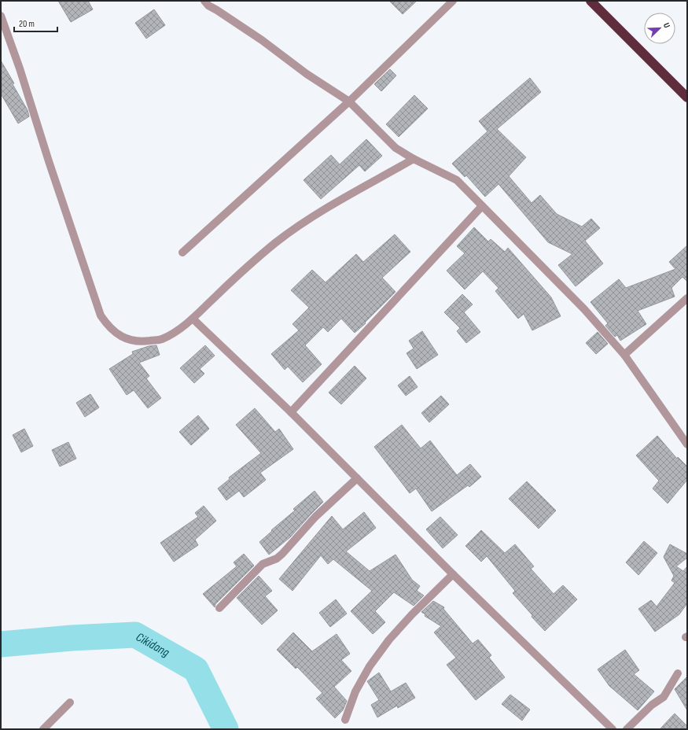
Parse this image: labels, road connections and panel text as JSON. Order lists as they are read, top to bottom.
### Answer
{
  "water": ["Cikidang"],
  "scale_bar": "20 m",
  "north": "top right"
}
